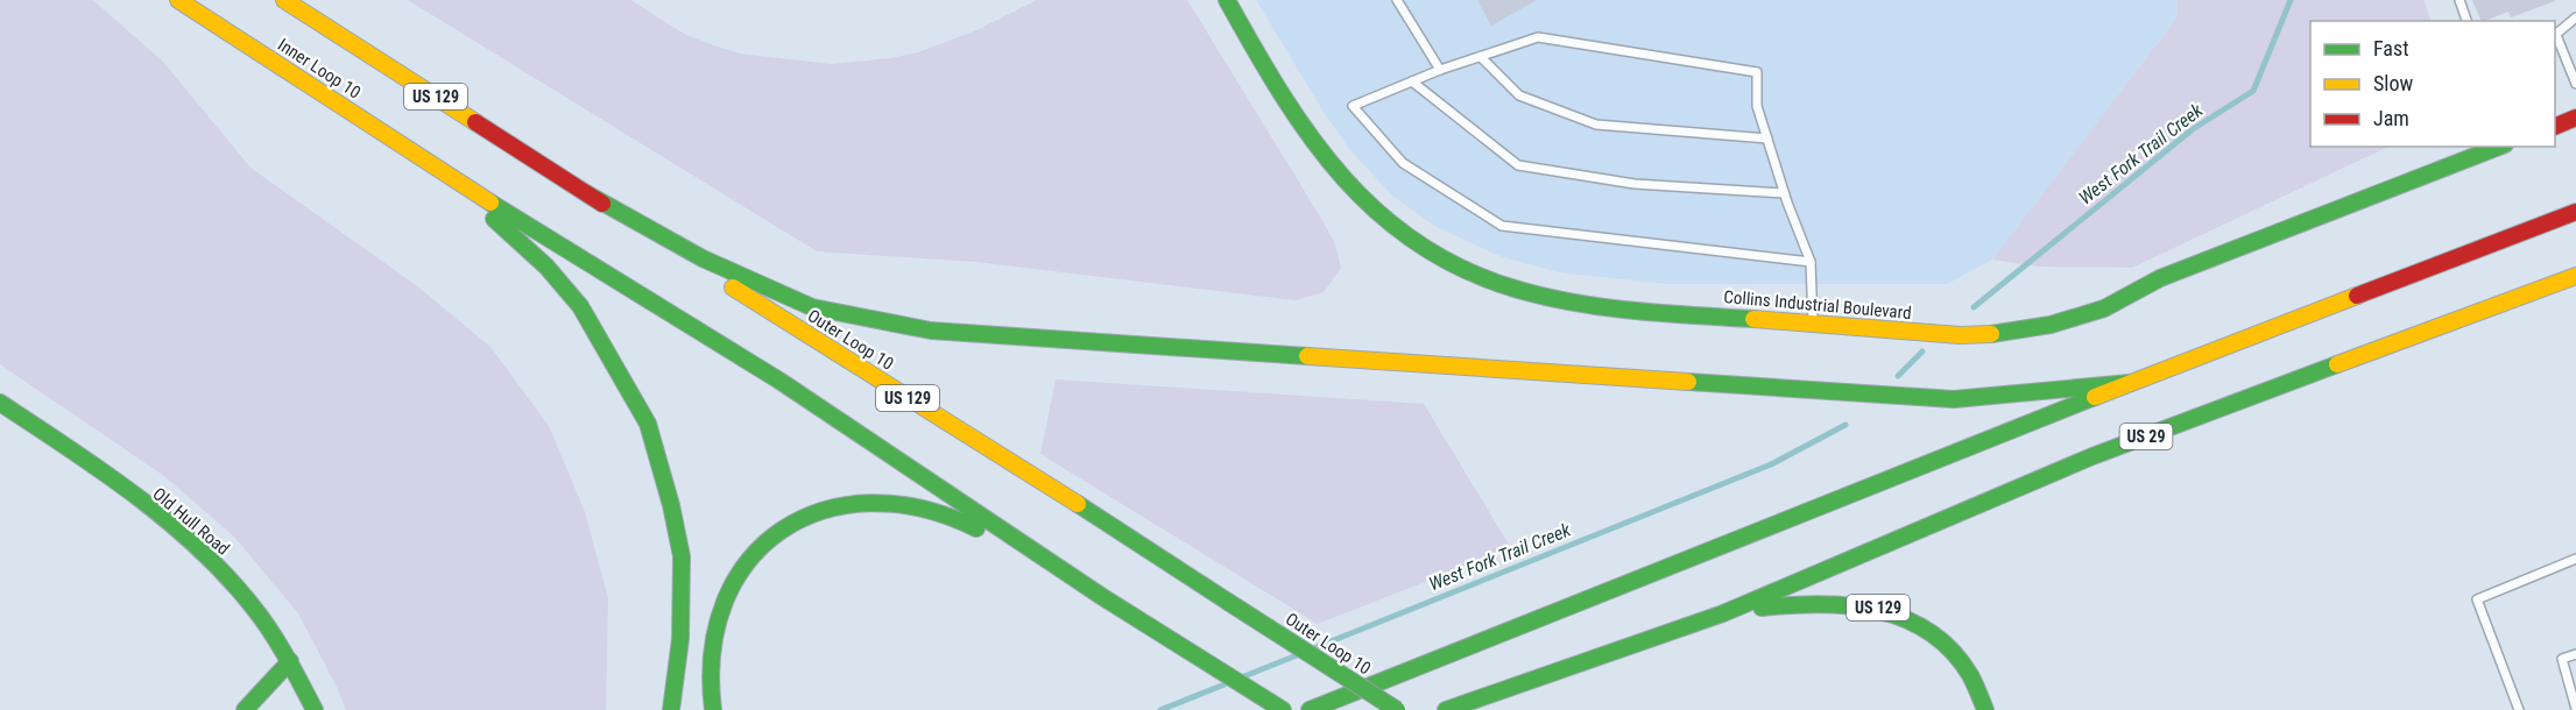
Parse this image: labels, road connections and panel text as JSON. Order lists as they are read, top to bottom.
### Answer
{
  "streets": {
    "main road": [
      "Inner Loop 10",
      "US 129",
      "Collins Industrial Boulevard",
      "Outer Loop 10",
      "US 29",
      "Old Hull Road"
    ]
  },
  "crossings": [
    ["US 129", "US 29"]
  ],
  "water": ["West Fork Trail Creek"],
  "legend": ["Fast", "Slow", "Jam"]
}
